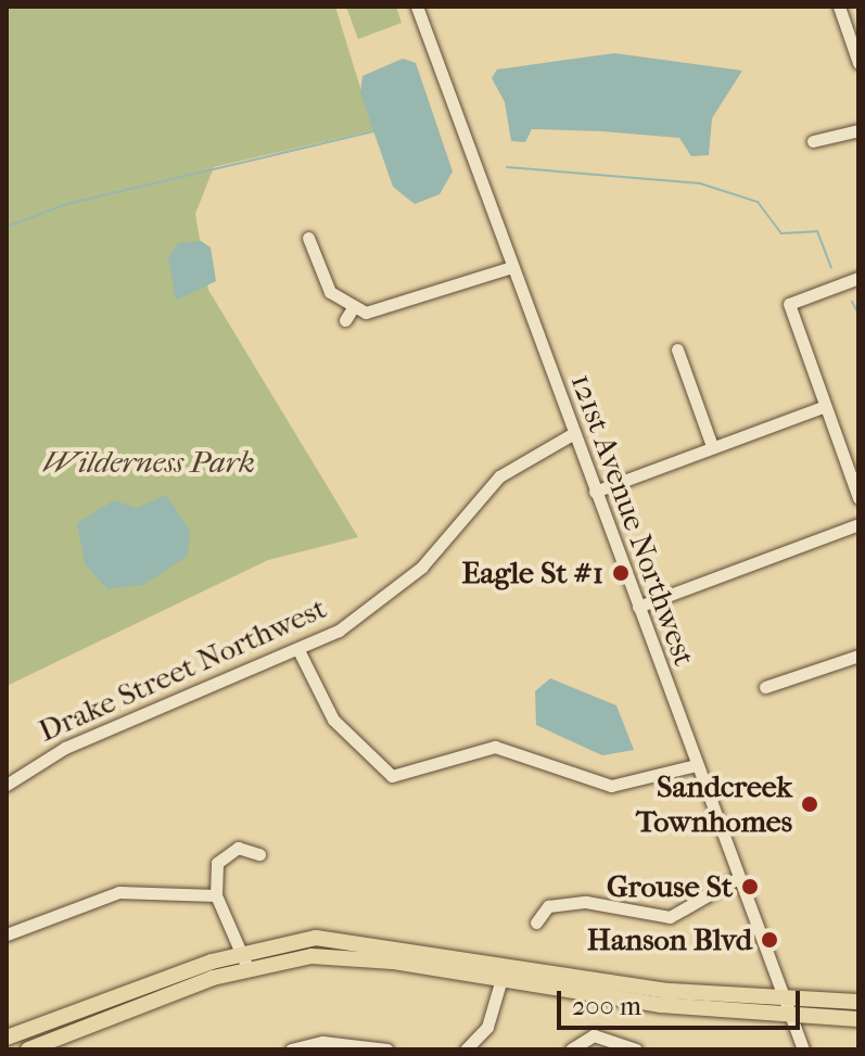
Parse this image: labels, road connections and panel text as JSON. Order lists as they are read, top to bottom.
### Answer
{
  "streets": {
    "street": ["121st Avenue Northwest", "Drake Street Northwest"]
  },
  "crossings": [
    ["121st Avenue Northwest", "Drake Street Northwest"]
  ],
  "parks": ["Wilderness Park"],
  "places": [
    "Eagle St #1",
    "Sandcreek Townhomes",
    "Grouse St",
    "Hanson Blvd"
  ],
  "scale_bar": "200 m"
}
